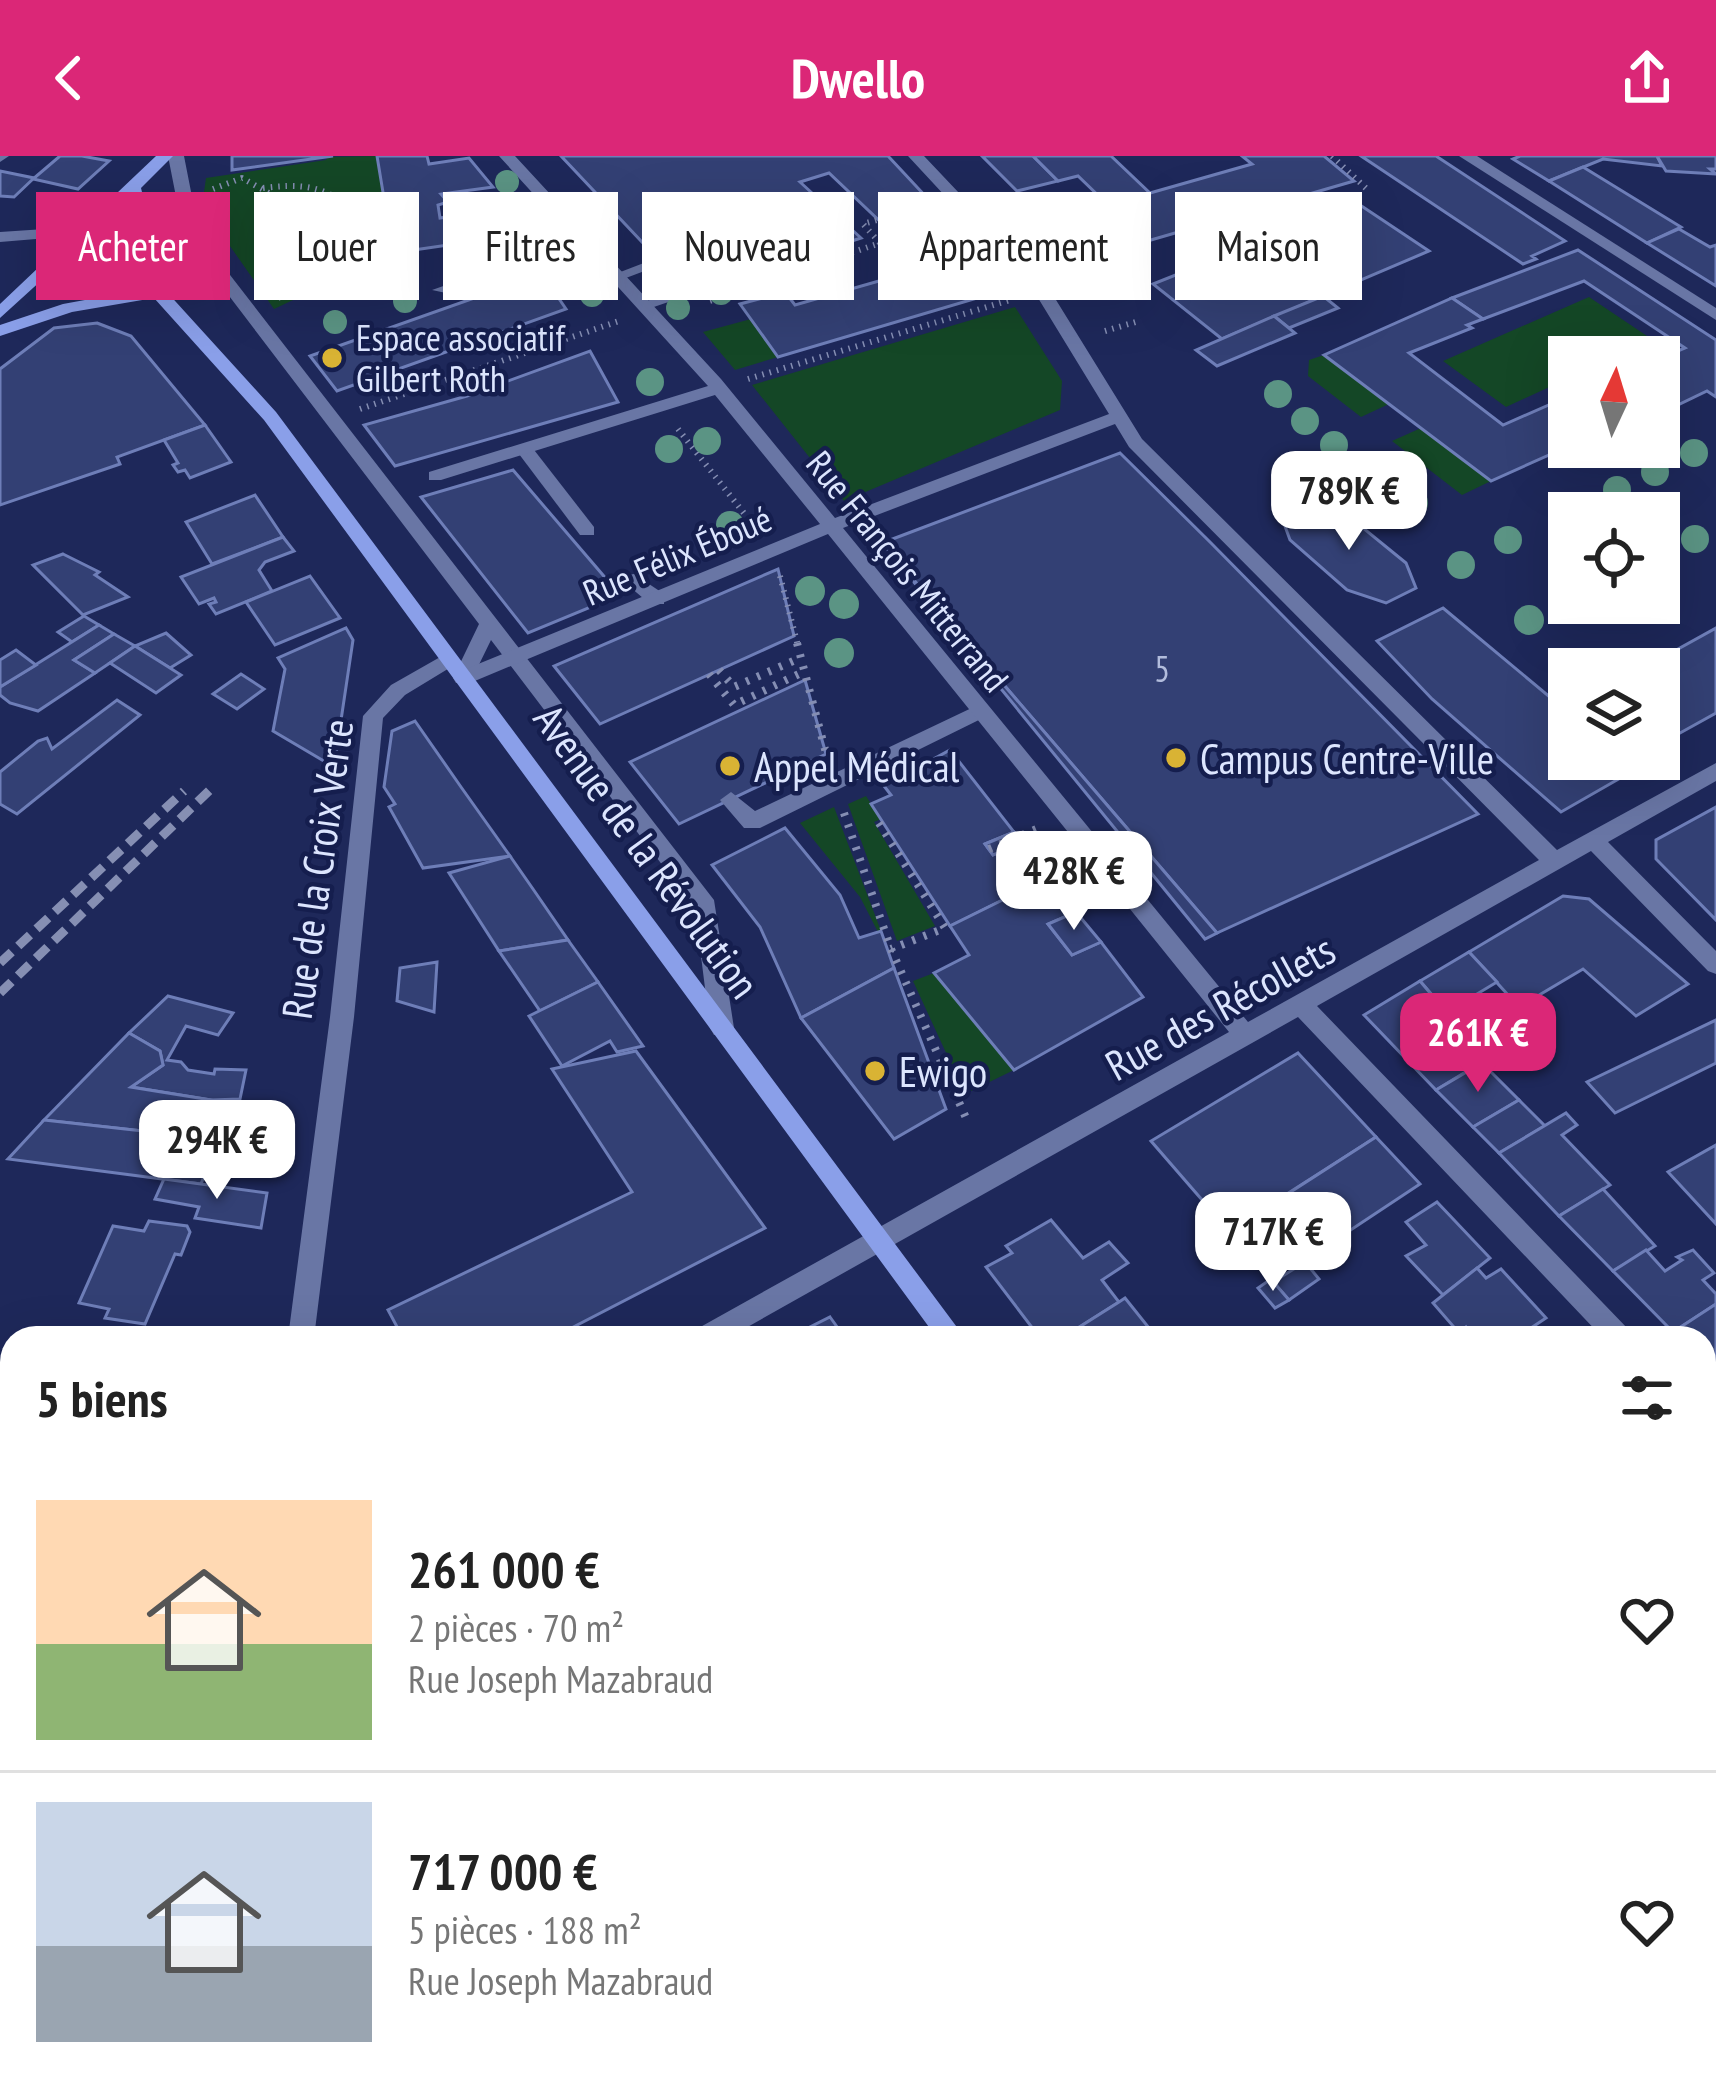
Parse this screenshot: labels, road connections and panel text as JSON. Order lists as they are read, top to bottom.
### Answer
{
  "streets": {
    "main road": ["Avenue de la Révolution"],
    "street": [
      "Rue Félix Éboué",
      "Rue François Mitterrand",
      "Rue de la Croix Verte",
      "Rue des Récollets"
    ]
  },
  "crossings": [
    ["Rue Félix Éboué", "Rue François Mitterrand"],
    ["Rue Félix Éboué", "Avenue de la Révolution"],
    ["Rue Félix Éboué", "Rue de la Croix Verte"],
    ["Rue François Mitterrand", "Rue des Récollets"],
    ["Avenue de la Révolution", "Rue de la Croix Verte"],
    ["Avenue de la Révolution", "Rue des Récollets"]
  ],
  "places": [
    "Espace associatif Gilbert Roth",
    "Campus Centre-Ville",
    "Appel Médical",
    "Ewigo"
  ],
  "house_numbers": ["5"],
  "north": "top",
  "page": {
    "header": "Dwello",
    "chip": [
      "Acheter",
      "Louer",
      "Filtres",
      "Nouveau",
      "Appartement",
      "Maison"
    ],
    "price": [
      "789K €",
      "428K €",
      "261K €",
      "294K €",
      "717K €"
    ],
    "heading": "5 biens",
    "list": [
      {
        "name": "261 000 €",
        "note": "2 pièces · 70 m² · Rue Joseph Mazabraud"
      },
      {
        "name": "717 000 €",
        "note": "5 pièces · 188 m² · Rue Joseph Mazabraud"
      }
    ]
  }
}
